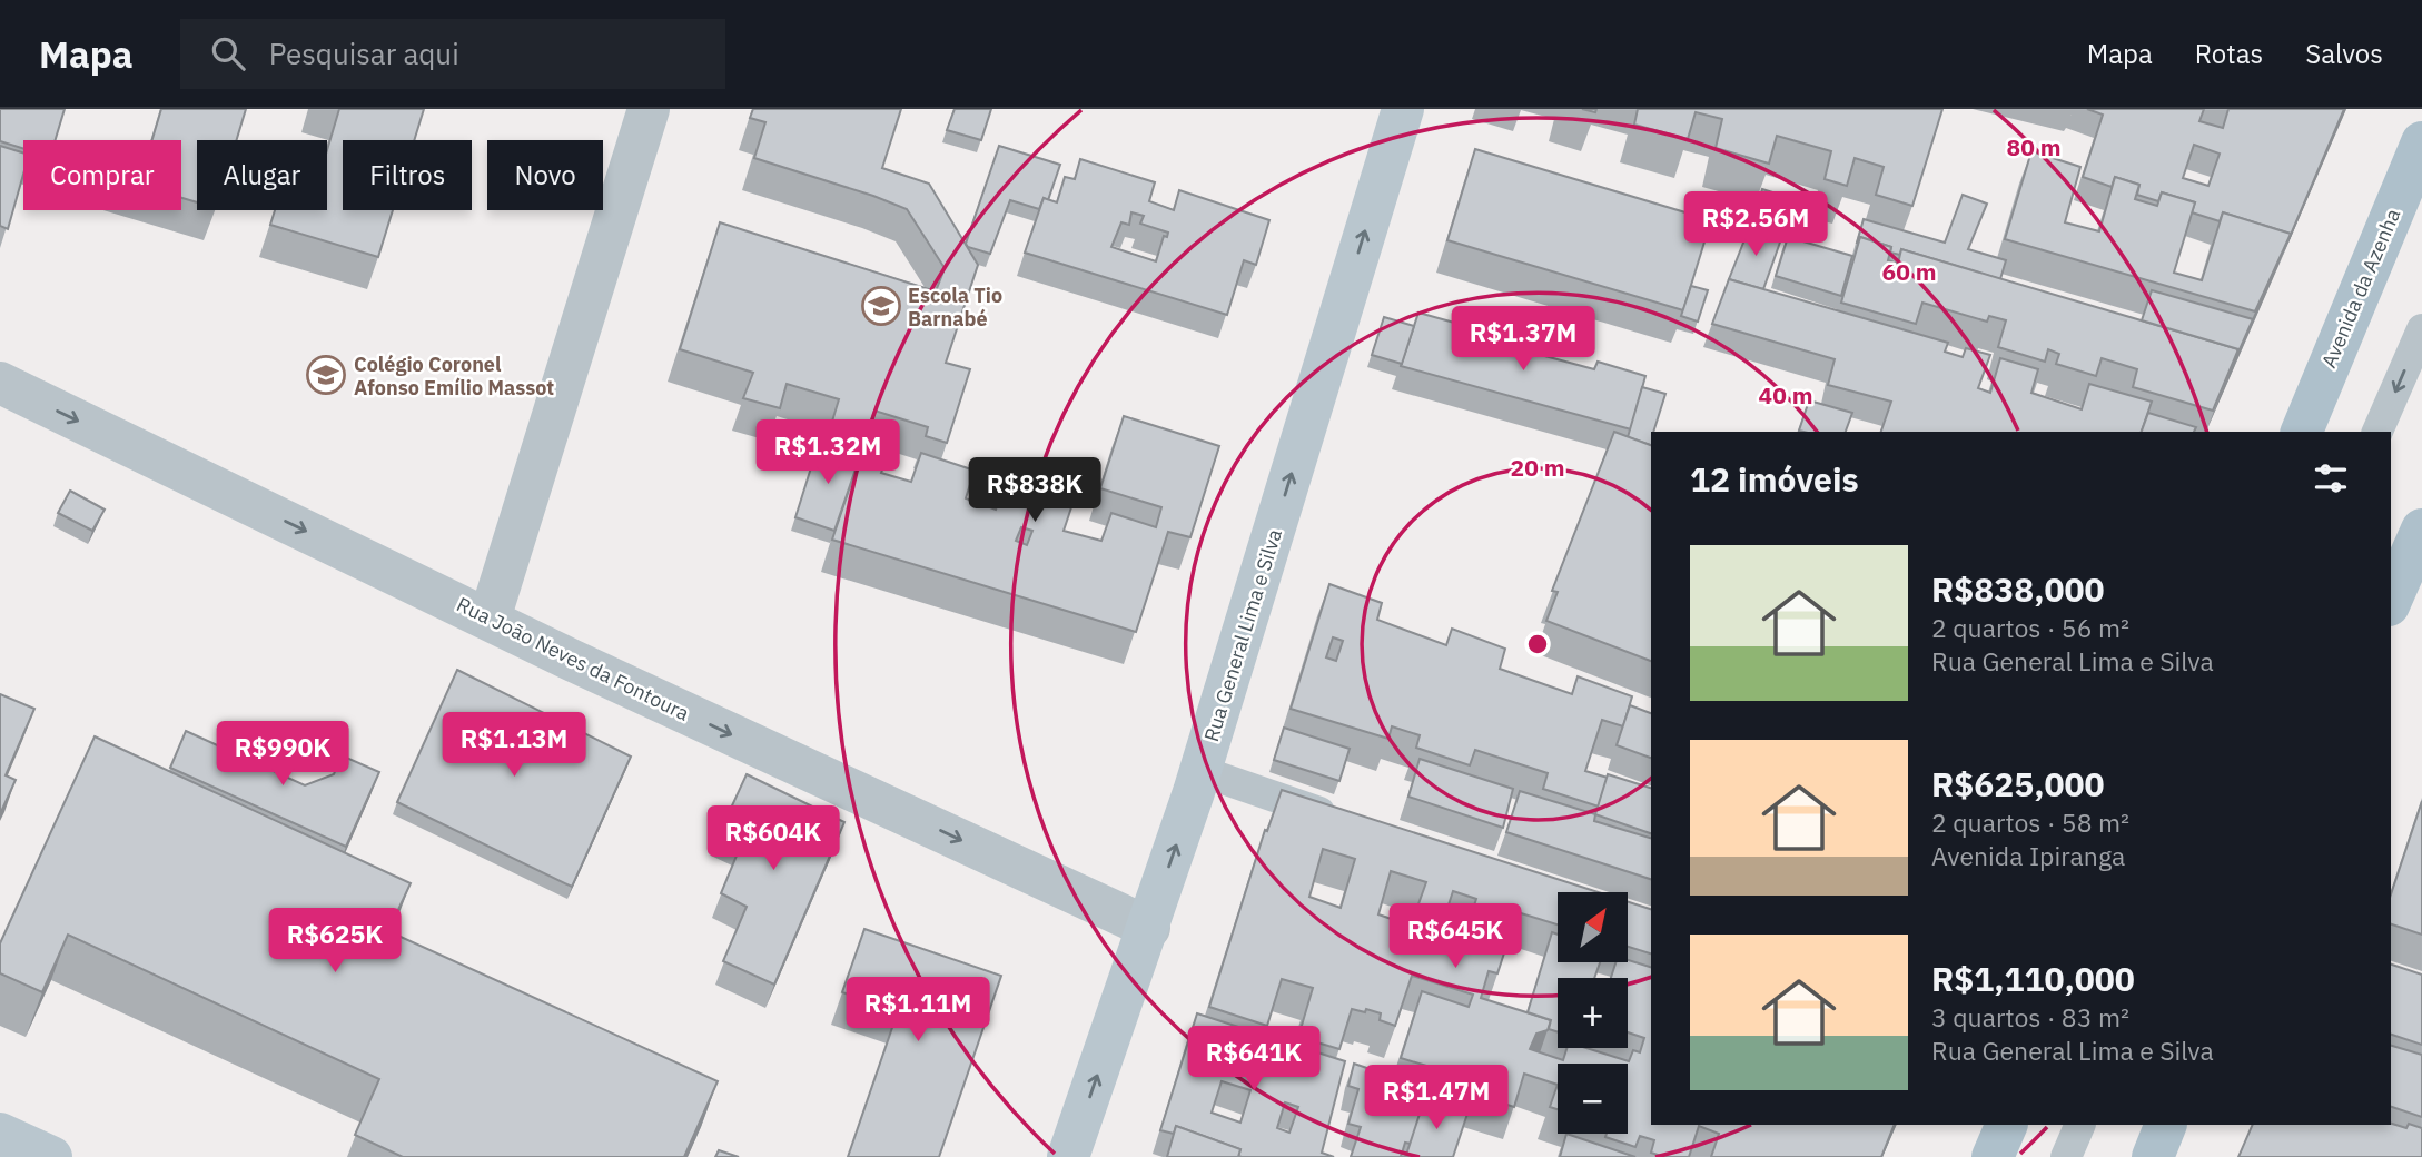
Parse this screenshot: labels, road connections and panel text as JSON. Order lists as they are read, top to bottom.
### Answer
{
  "streets": {
    "main road": ["Avenida da Azenha"],
    "street": ["Rua General Lima e Silva", "Rua João Neves da Fontoura"]
  },
  "crossings": [
    ["Rua General Lima e Silva", "Rua João Neves da Fontoura"]
  ],
  "one_way": ["Rua General Lima e Silva", "Rua João Neves da Fontoura"],
  "places": {
    "school or university": ["Escola Tio Barnabé", "Colégio Coronel Afonso Emílio Massot"]
  },
  "north": "top right",
  "page": {
    "header": "Mapa",
    "search": "Pesquisar aqui",
    "nav": ["Mapa", "Rotas", "Salvos"],
    "chip": [
      "Comprar",
      "Alugar",
      "Filtros",
      "Novo"
    ],
    "price": [
      "R$2.56M",
      "R$1.37M",
      "R$1.32M",
      "R$838K",
      "R$1.13M",
      "R$990K",
      "R$604K",
      "R$645K",
      "R$625K",
      "R$1.11M",
      "R$641K",
      "R$1.47M"
    ],
    "heading": "12 imóveis",
    "list": [
      {
        "name": "R$838,000",
        "note": "2 quartos · 56 m² · Rua General Lima e Silva"
      },
      {
        "name": "R$625,000",
        "note": "2 quartos · 58 m² · Avenida Ipiranga"
      },
      {
        "name": "R$1,110,000",
        "note": "3 quartos · 83 m² · Rua General Lima e Silva"
      }
    ],
    "map_buttons": ["+", "−"]
  },
  "rings": [
    "80 m",
    "60 m",
    "40 m",
    "20 m"
  ]
}
